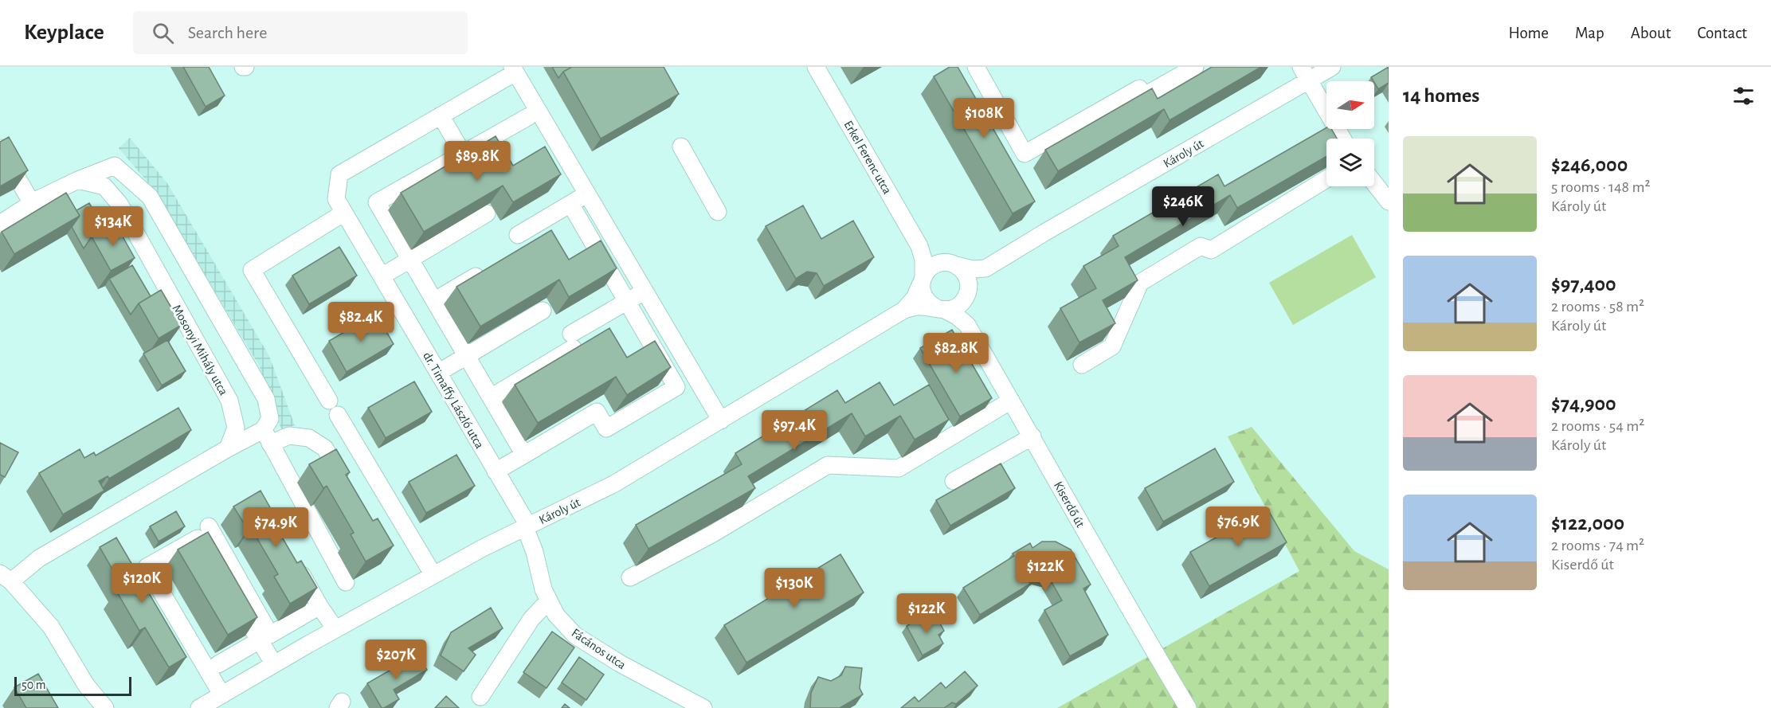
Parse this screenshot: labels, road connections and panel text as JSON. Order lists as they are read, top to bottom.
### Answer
{
  "streets": {
    "street": [
      "Károly út",
      "Erkel Ferenc utca",
      "Mosonyi Mihály utca",
      "dr. Timaffy László utca",
      "Kiserdő út",
      "Fácános utca"
    ]
  },
  "crossings": [
    ["Károly út", "Erkel Ferenc utca"],
    ["Károly út", "dr. Timaffy László utca"],
    ["Károly út", "Kiserdő út"],
    ["Károly út", "Fácános utca"],
    ["Erkel Ferenc utca", "Kiserdő út"],
    ["dr. Timaffy László utca", "Fácános utca"]
  ],
  "scale_bar": "50 m",
  "north": "right",
  "page": {
    "header": "Keyplace",
    "search": "Search here",
    "nav": [
      "Home",
      "Map",
      "About",
      "Contact"
    ],
    "heading": "14 homes",
    "price": [
      "$108K",
      "$89.8K",
      "$246K",
      "$134K",
      "$82.4K",
      "$82.8K",
      "$97.4K",
      "$76.9K",
      "$74.9K",
      "$122K",
      "$120K",
      "$130K",
      "$122K",
      "$207K"
    ],
    "list": [
      {
        "name": "$246,000",
        "note": "5 rooms · 148 m² · Károly út"
      },
      {
        "name": "$97,400",
        "note": "2 rooms · 58 m² · Károly út"
      },
      {
        "name": "$74,900",
        "note": "2 rooms · 54 m² · Károly út"
      },
      {
        "name": "$122,000",
        "note": "2 rooms · 74 m² · Kiserdő út"
      }
    ],
    "scale": "50 m"
  }
}
